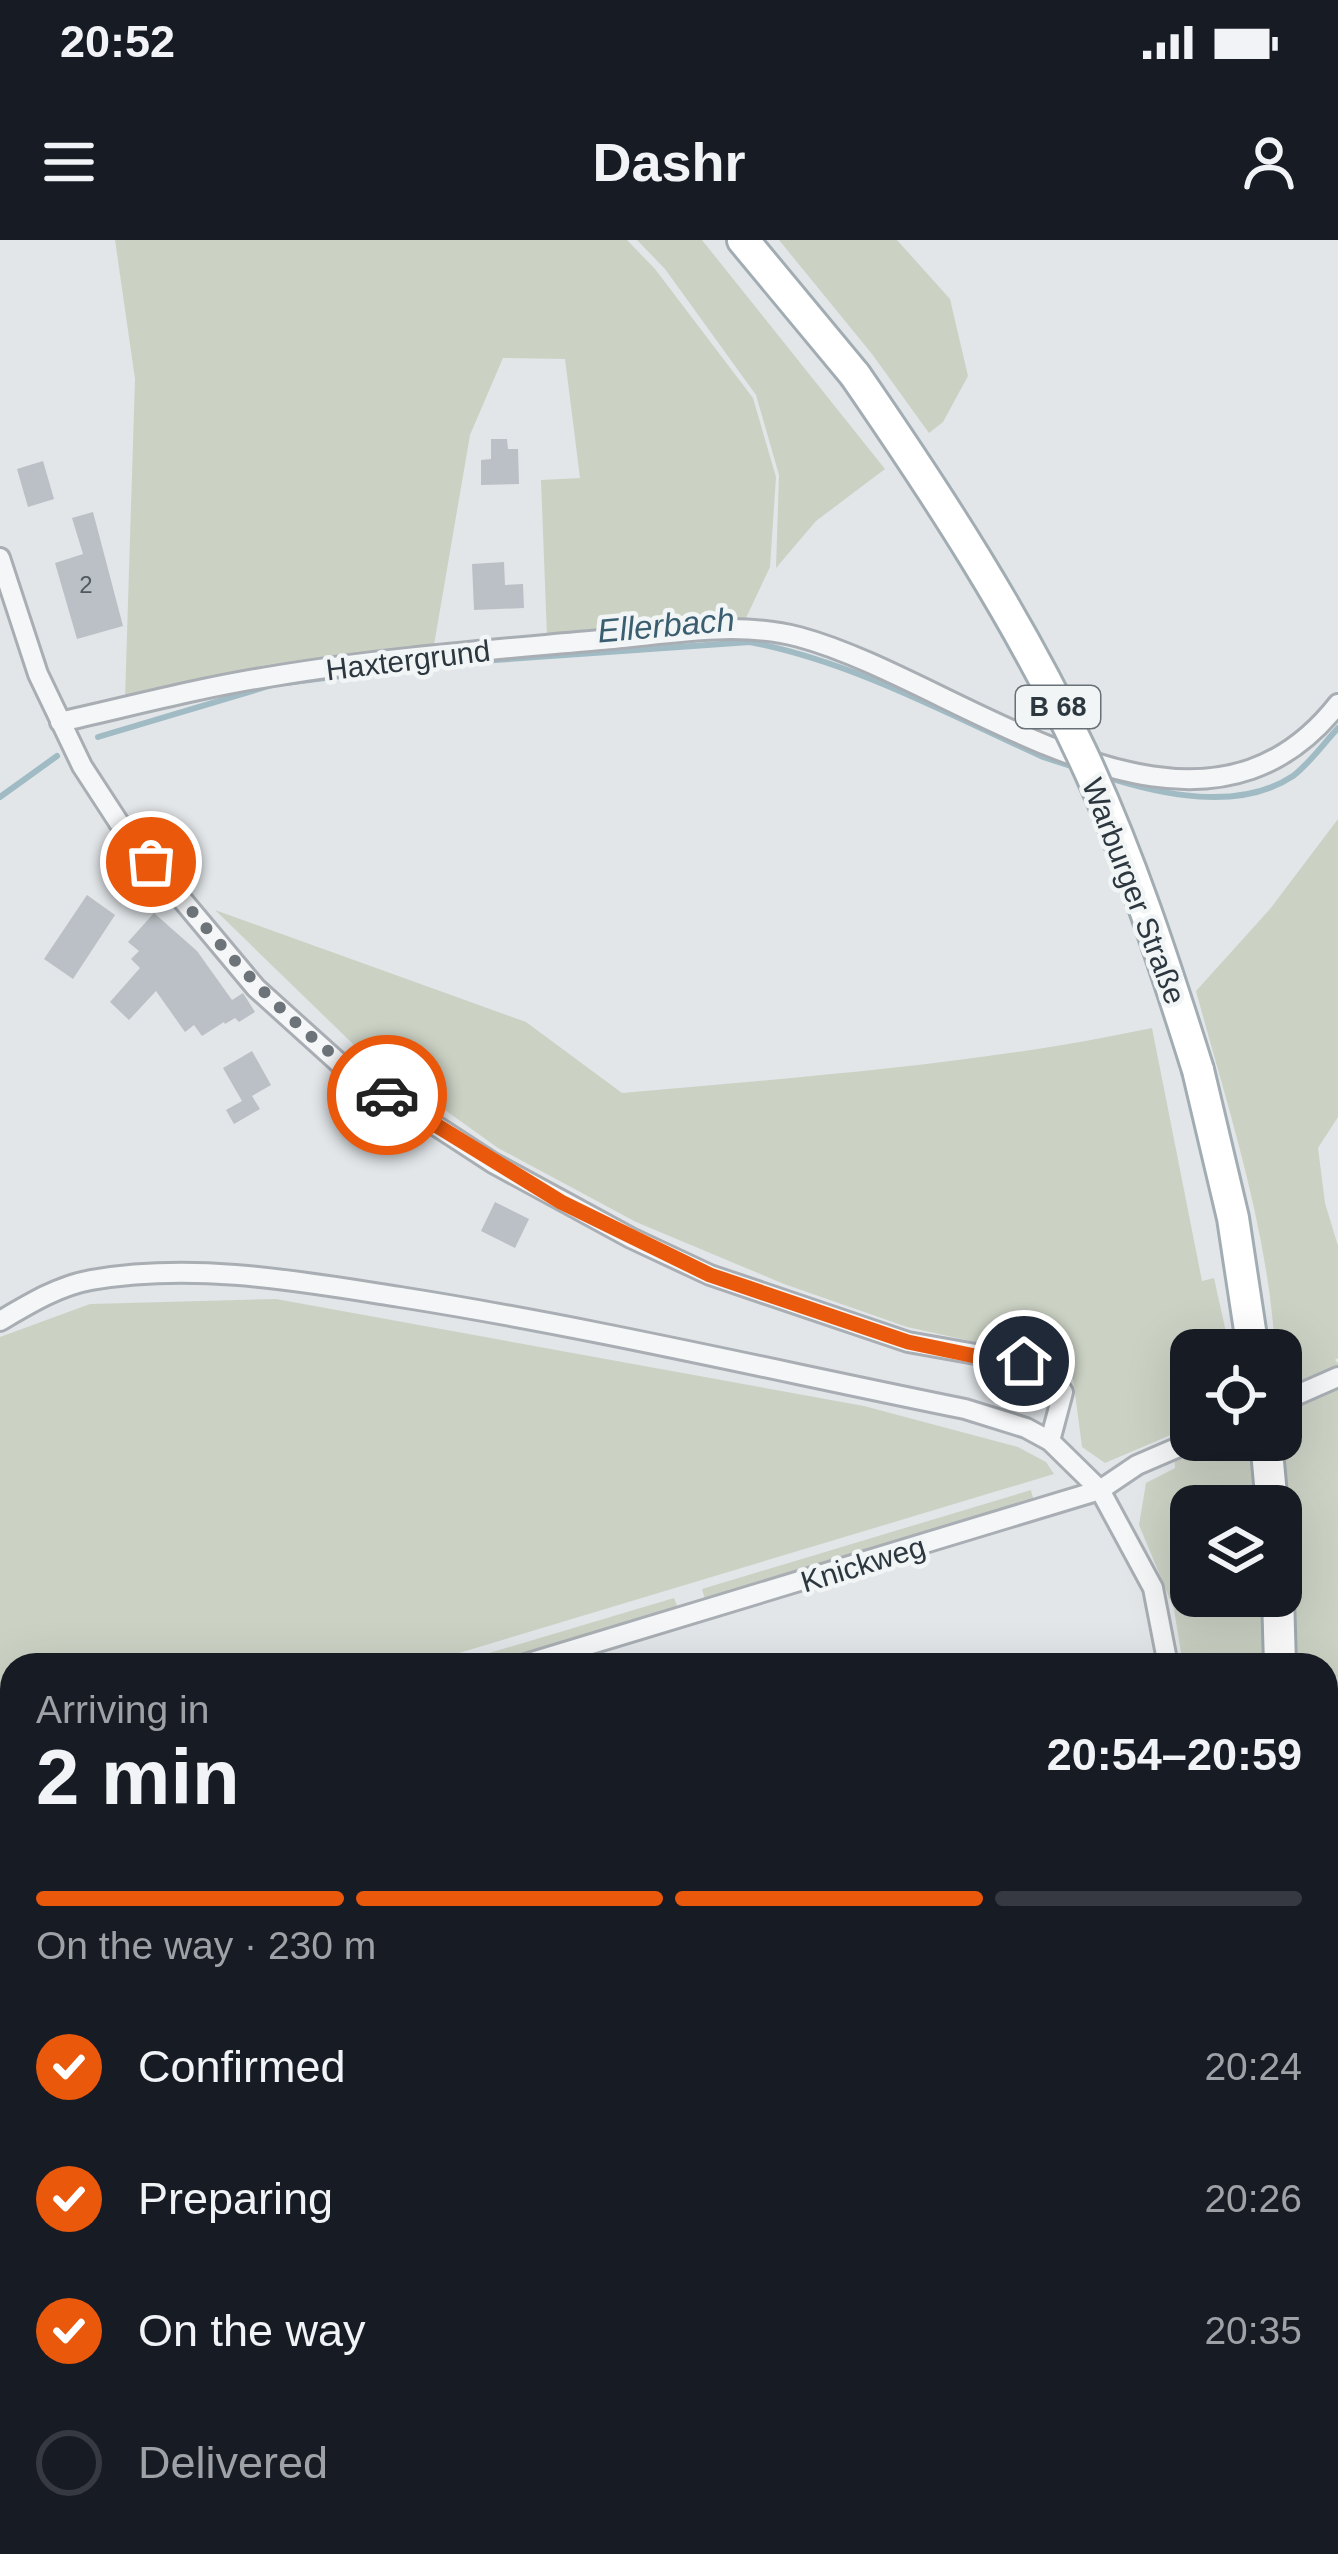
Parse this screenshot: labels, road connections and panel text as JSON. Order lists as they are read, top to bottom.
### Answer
{
  "streets": {
    "main road": ["B 68", "Warburger Straße"],
    "street": ["Haxtergrund", "Knickweg"]
  },
  "water": ["Ellerbach"],
  "house_numbers": ["2"],
  "page": {
    "status": "20:52",
    "header": "Dashr",
    "heading": ["2 min", "Arriving in", "20:54–20:59"],
    "bar": "On the way · 230 m",
    "list": [
      ["Confirmed", "20:24"],
      ["Preparing", "20:26"],
      ["On the way", "20:35"],
      "Delivered"
    ]
  }
}
